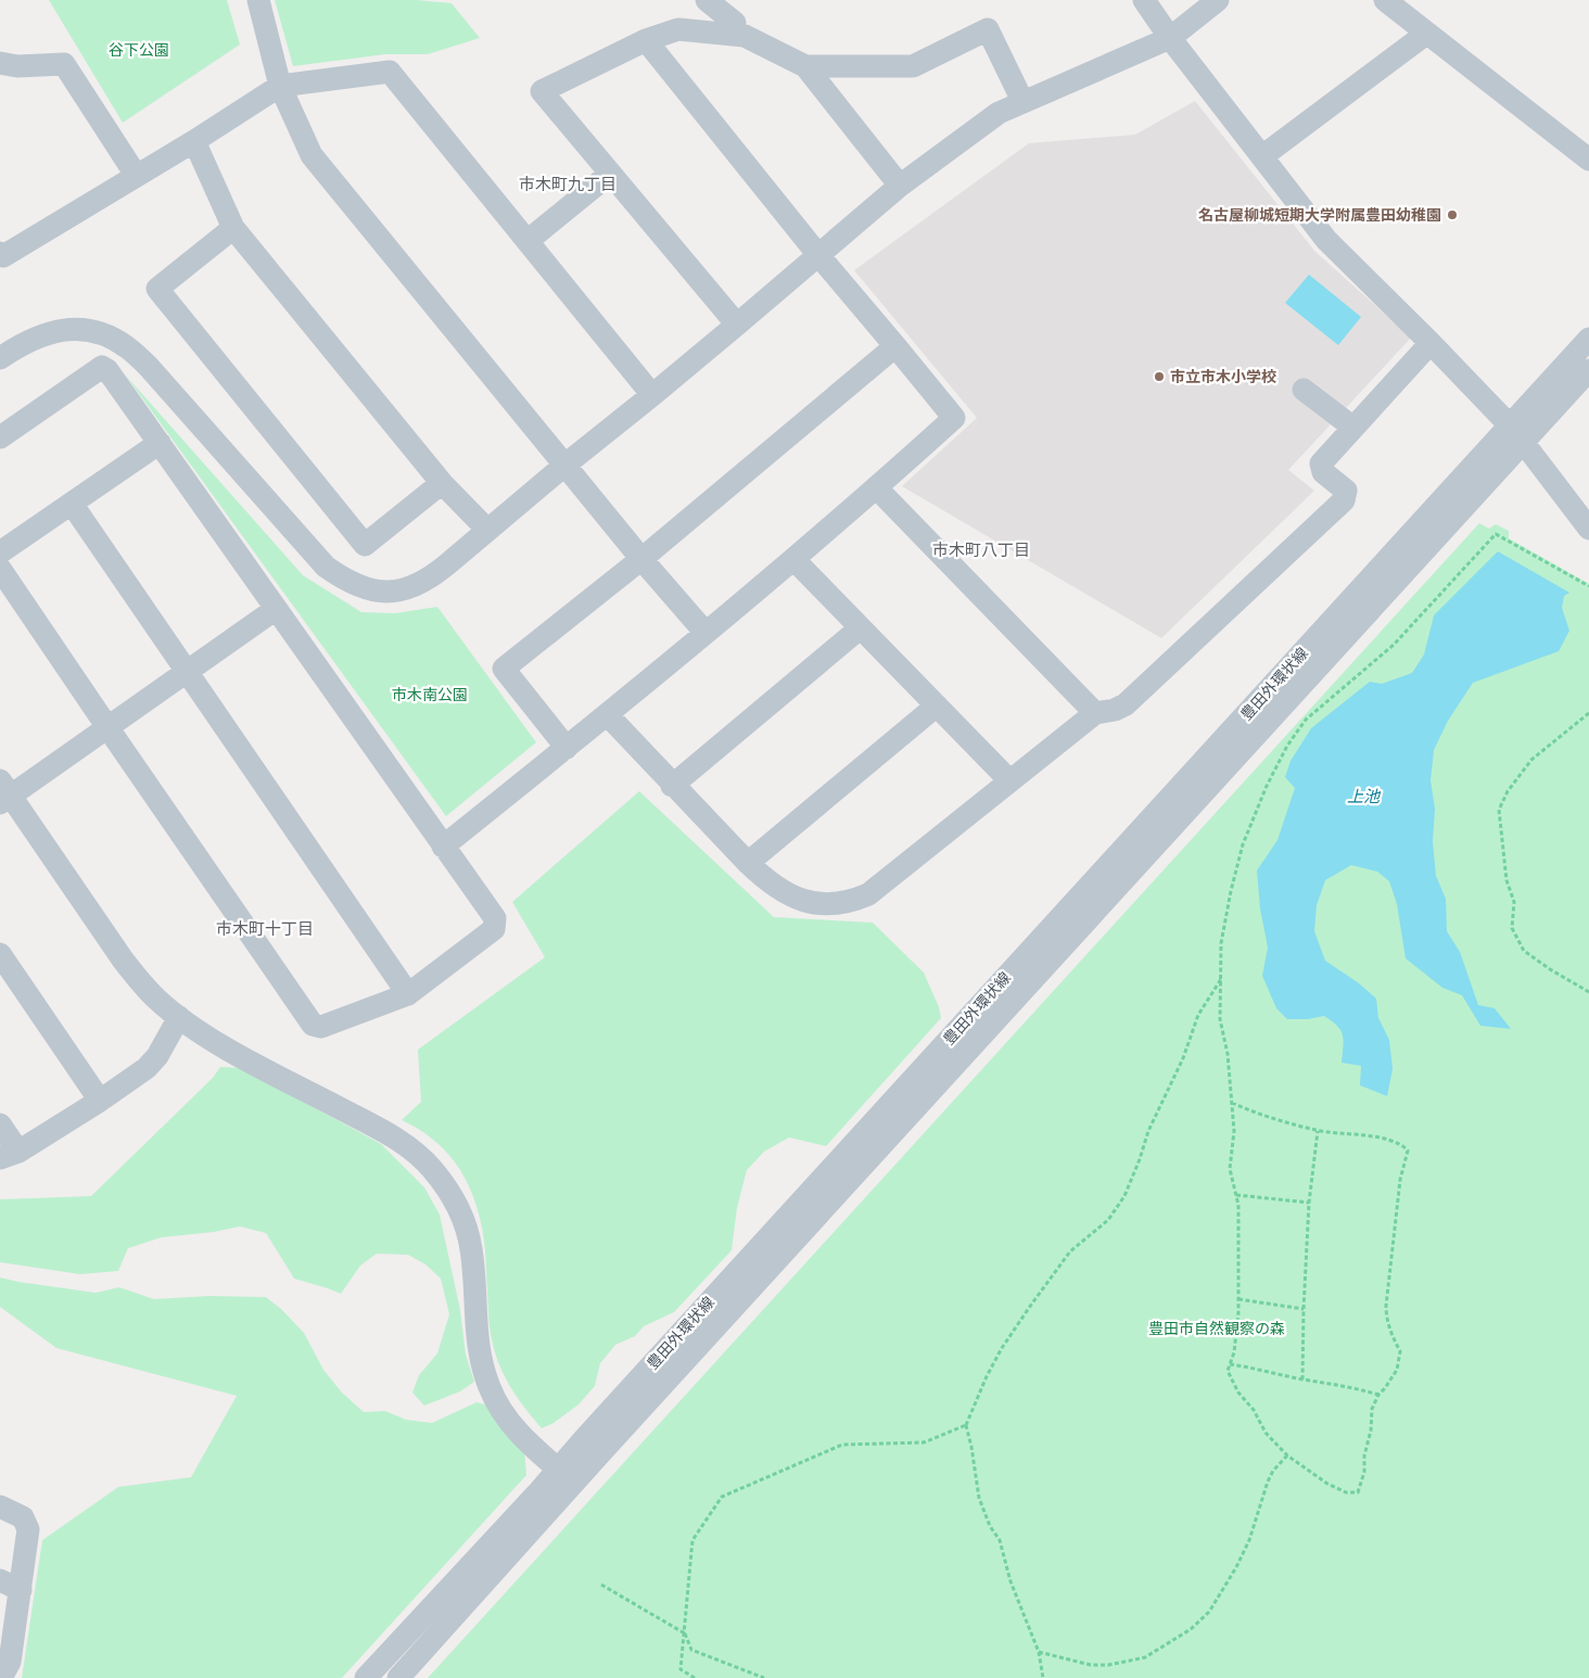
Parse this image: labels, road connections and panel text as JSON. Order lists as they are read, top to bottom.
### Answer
{
  "streets": {
    "street": ["豊田外環状線"]
  },
  "districts": ["市木町九丁目", "市木町八丁目", "市木町十丁目"],
  "water": ["上池"],
  "parks": ["谷下公園", "市木南公園", "豊田市自然観察の森"],
  "places": ["名古屋柳城短期大学附属豊田幼稚園", "市立市木小学校"]
}
